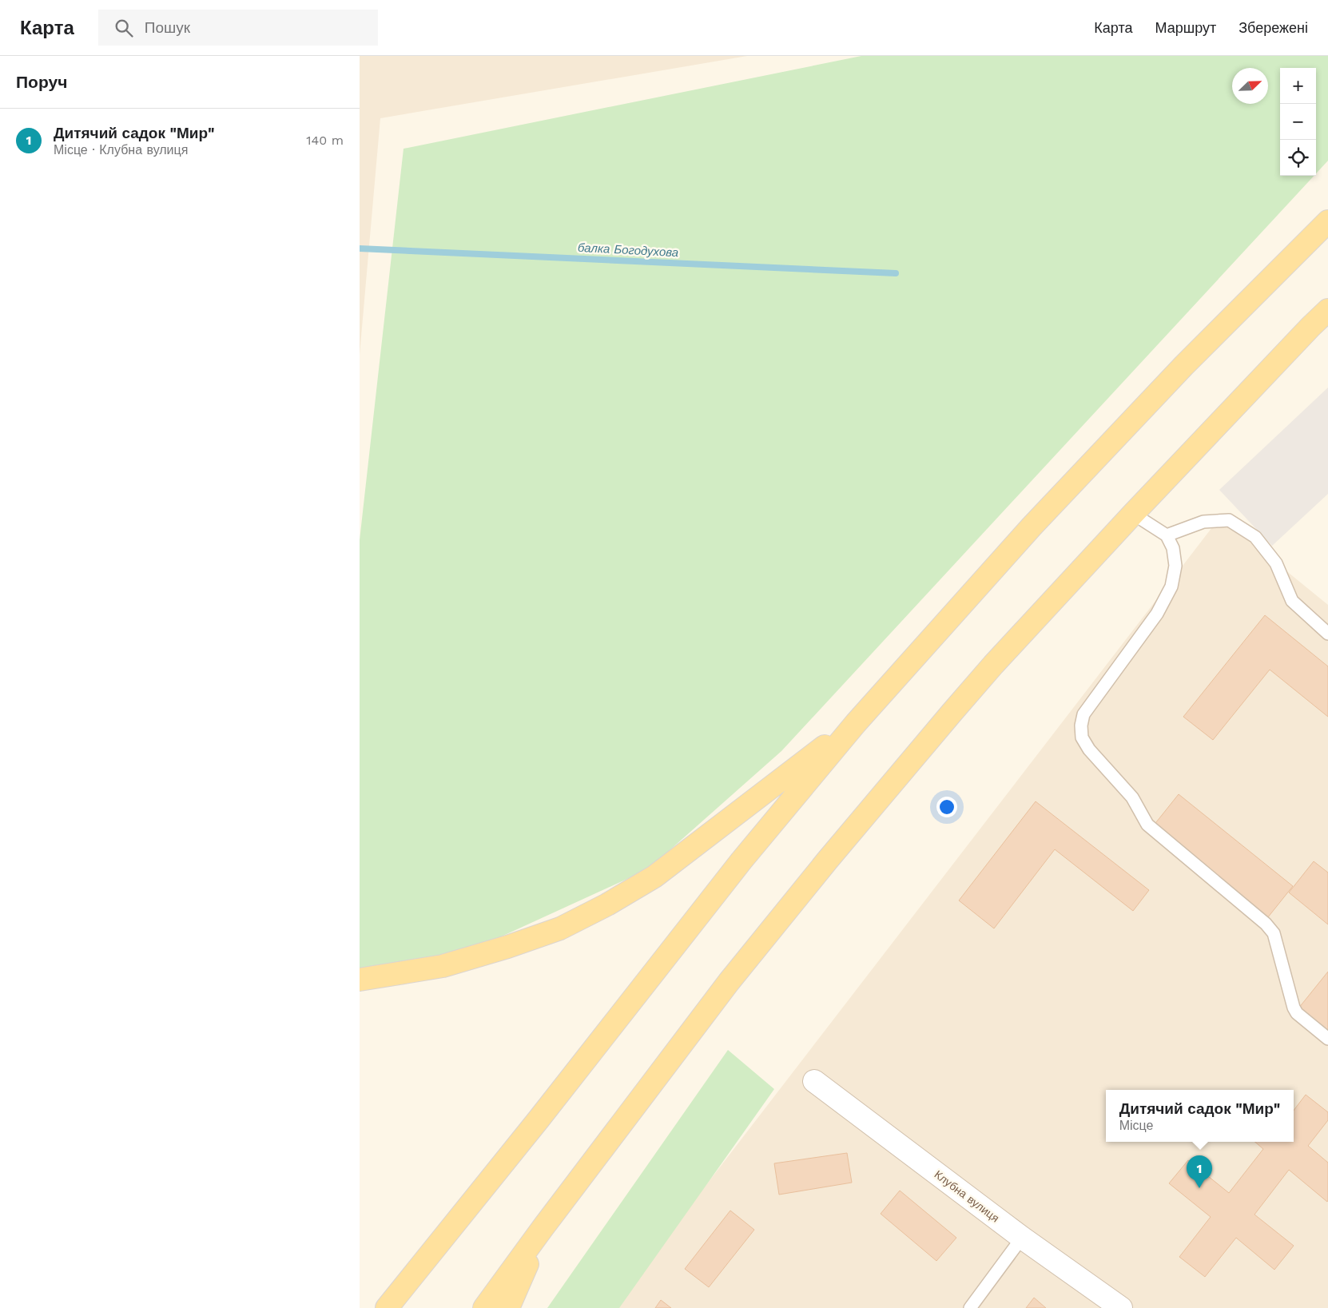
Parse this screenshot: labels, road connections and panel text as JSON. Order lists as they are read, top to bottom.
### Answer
{
  "streets": {
    "street": ["Клубна вулиця"]
  },
  "water": ["балка Богодухова"],
  "north": "top right",
  "page": {
    "header": "Карта",
    "search": "Пошук",
    "nav": ["Карта", "Маршрут", "Збережені"],
    "heading": "Поруч",
    "map_buttons": ["+", "−"],
    "list": [
      {
        "mark": "1",
        "name": "Дитячий садок \"Мир\"",
        "note": "Місце · Клубна вулиця",
        "value": "140 m"
      }
    ],
    "popup": ["Дитячий садок \"Мир\"", "Місце"],
    "pins": "1"
  }
}
